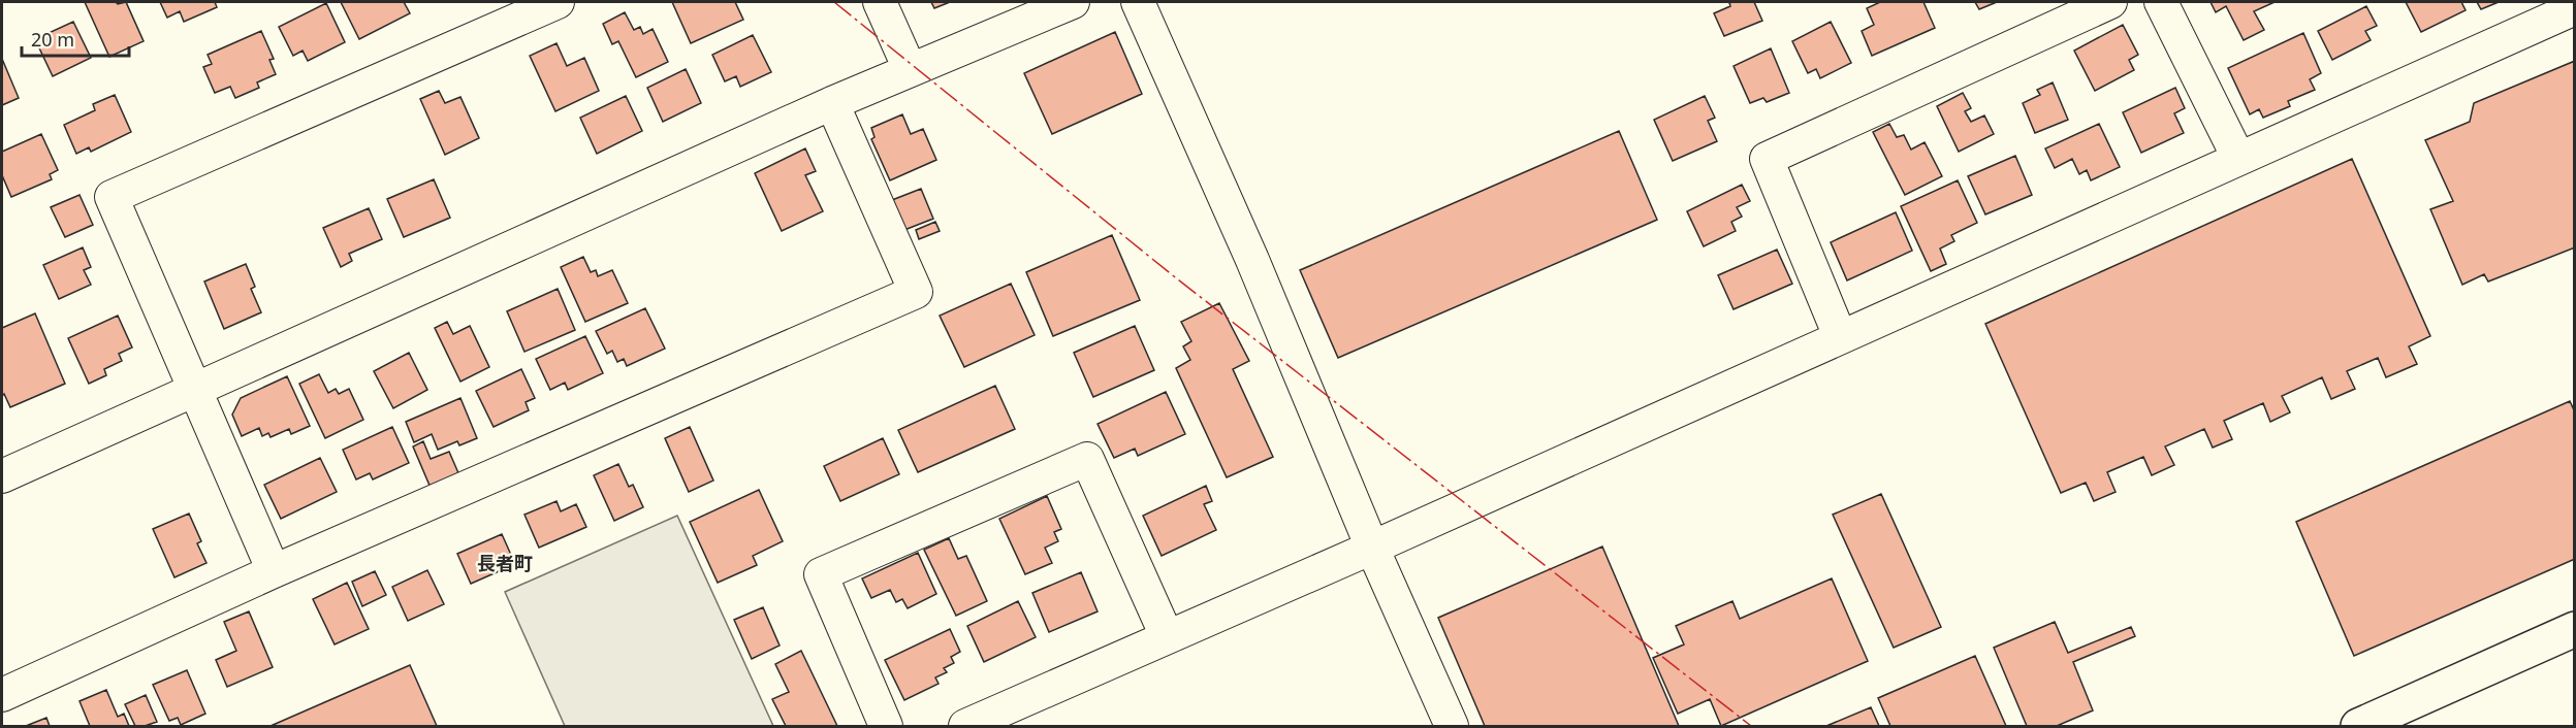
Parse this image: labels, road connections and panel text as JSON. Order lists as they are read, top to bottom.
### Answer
{
  "districts": ["長者町"],
  "scale_bar": "20 m"
}
